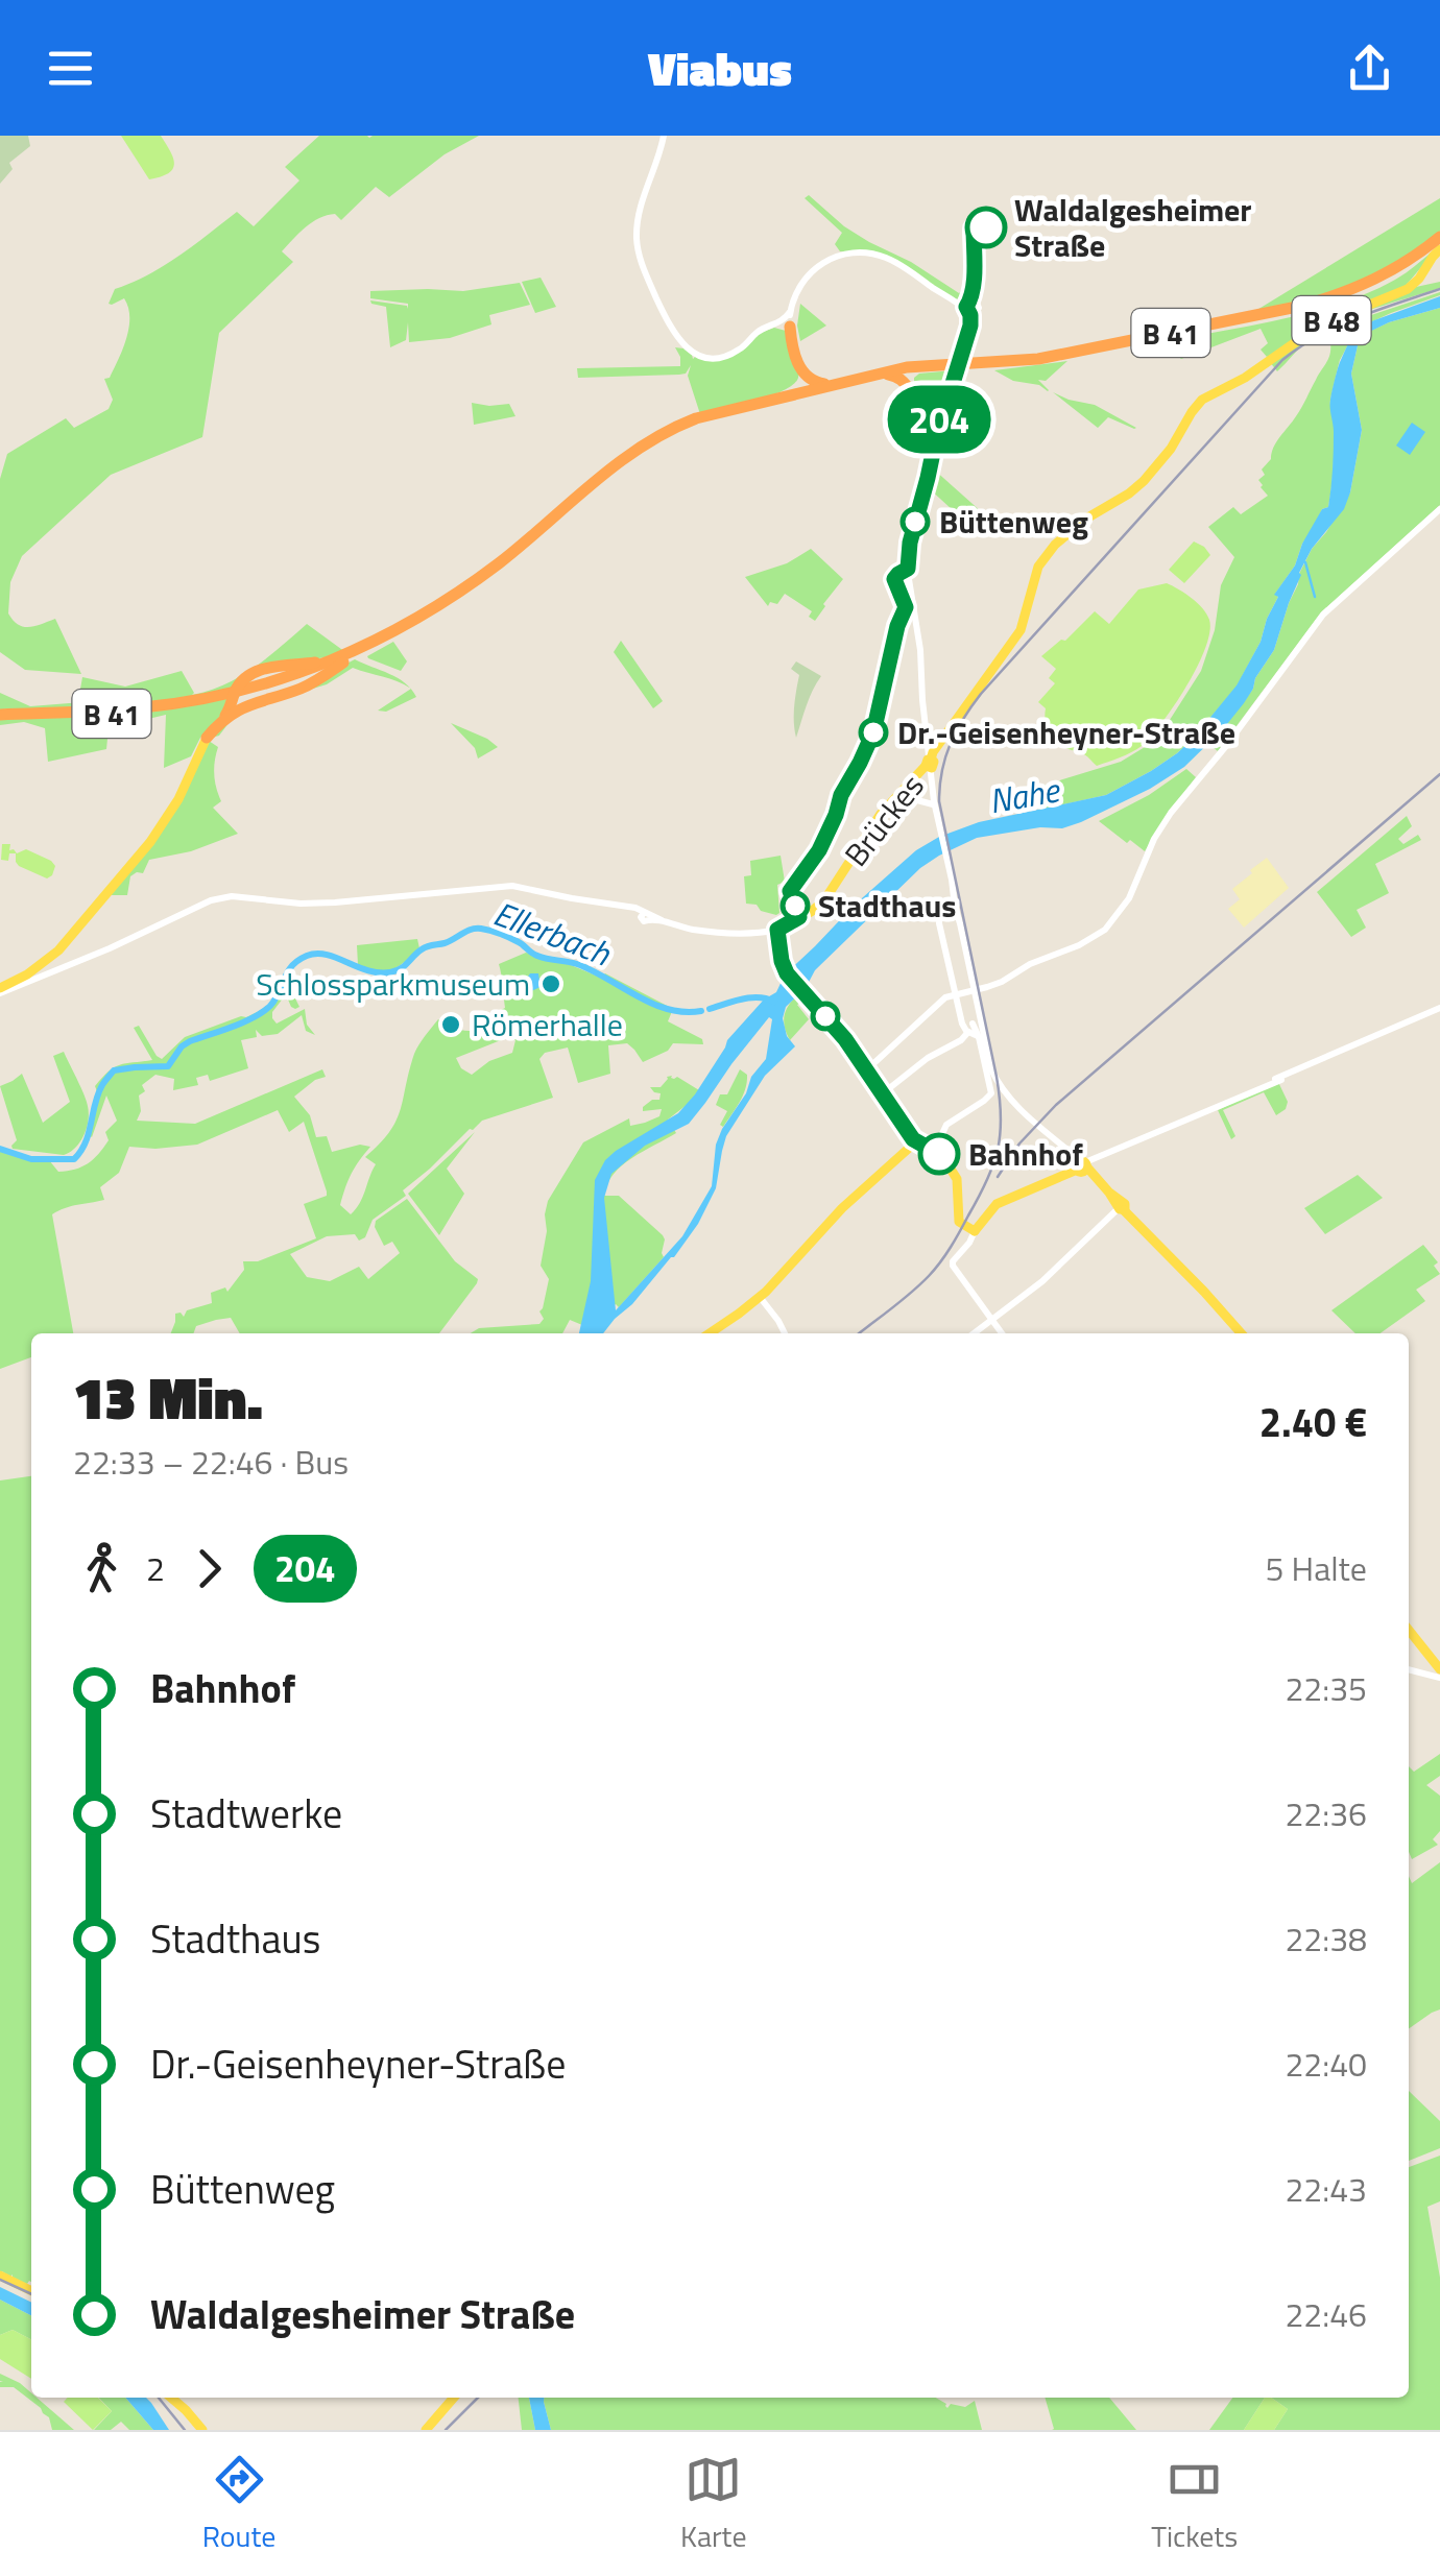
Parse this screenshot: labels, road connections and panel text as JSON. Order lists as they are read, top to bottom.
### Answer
{
  "streets": {
    "highway": ["B 41"],
    "main road": ["B 48", "Brückes"]
  },
  "water": ["Nahe", "Ellerbach"],
  "places": [
    "Waldalgesheimer Straße",
    "Büttenweg",
    "Dr.-Geisenheyner-Straße",
    "Stadthaus",
    "Schlossparkmuseum",
    "Römerhalle",
    "Bahnhof"
  ],
  "lines": ["bus line 204"],
  "page": {
    "header": "Viabus",
    "on_map": "204",
    "heading": ["13 Min.", "22:33 – 22:46 · Bus", "2.40 €"],
    "legs": ["2", "204", "5 Halte"],
    "list": [
      {
        "name": "Bahnhof",
        "value": "22:35"
      },
      {
        "name": "Stadtwerke",
        "value": "22:36"
      },
      {
        "name": "Stadthaus",
        "value": "22:38"
      },
      {
        "name": "Dr.-Geisenheyner-Straße",
        "value": "22:40"
      },
      {
        "name": "Büttenweg",
        "value": "22:43"
      },
      {
        "name": "Waldalgesheimer Straße",
        "value": "22:46"
      }
    ],
    "tabs": ["Route", "Karte", "Tickets"]
  }
}
